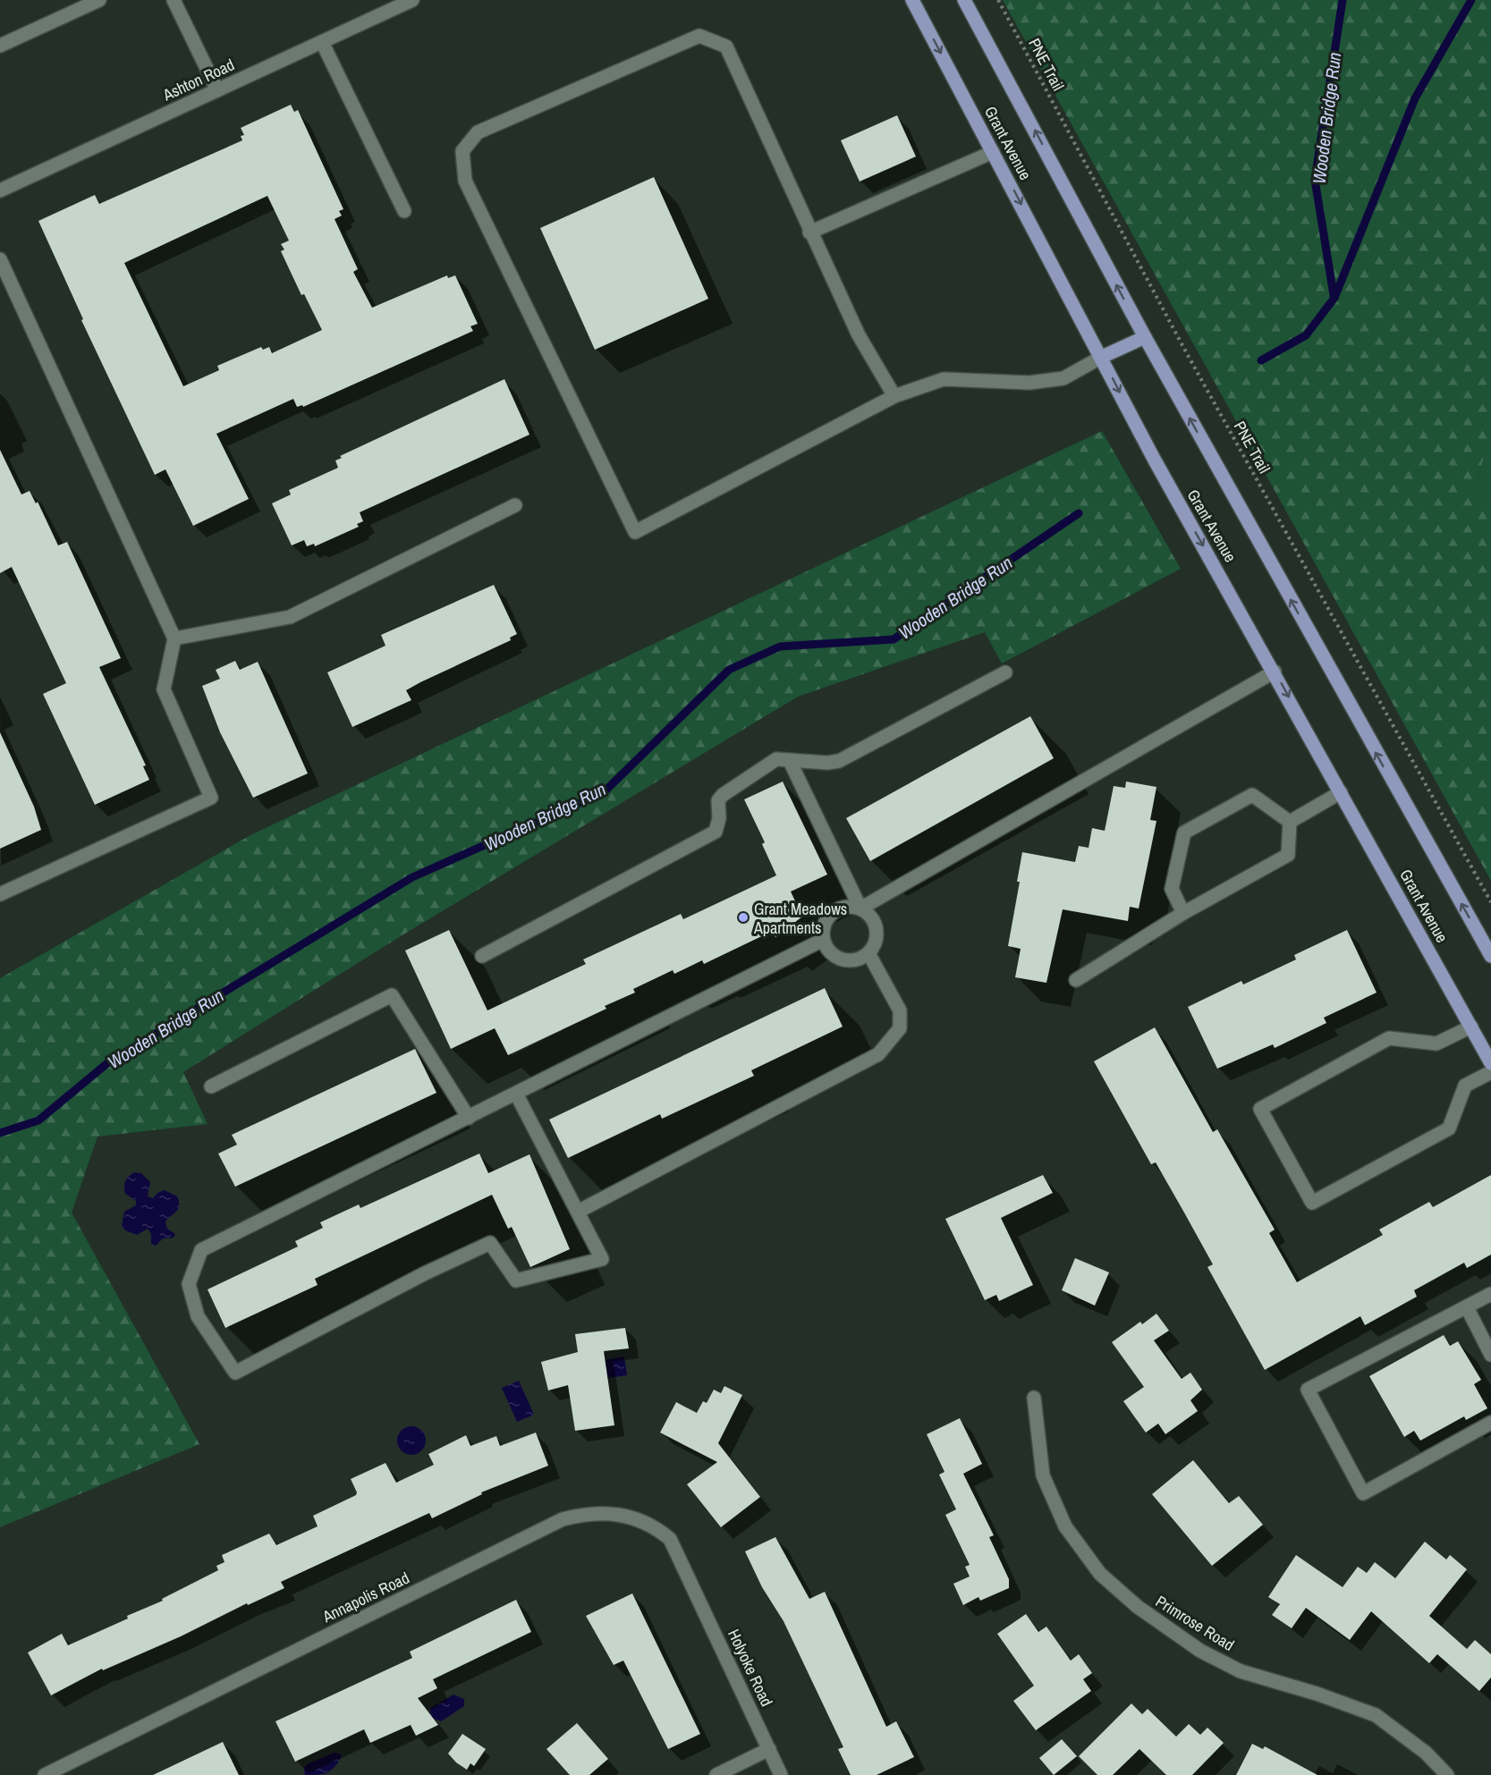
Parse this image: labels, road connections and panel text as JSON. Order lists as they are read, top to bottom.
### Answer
{
  "streets": {
    "main road": ["Grant Avenue"],
    "street": [
      "Ashton Road",
      "Annapolis Road",
      "Primrose Road",
      "Holyoke Road"
    ],
    "path": ["PNE Trail"]
  },
  "crossings": [
    ["Annapolis Road", "Holyoke Road"]
  ],
  "water": ["Wooden Bridge Run"],
  "places": ["Grant Meadows Apartments"]
}
